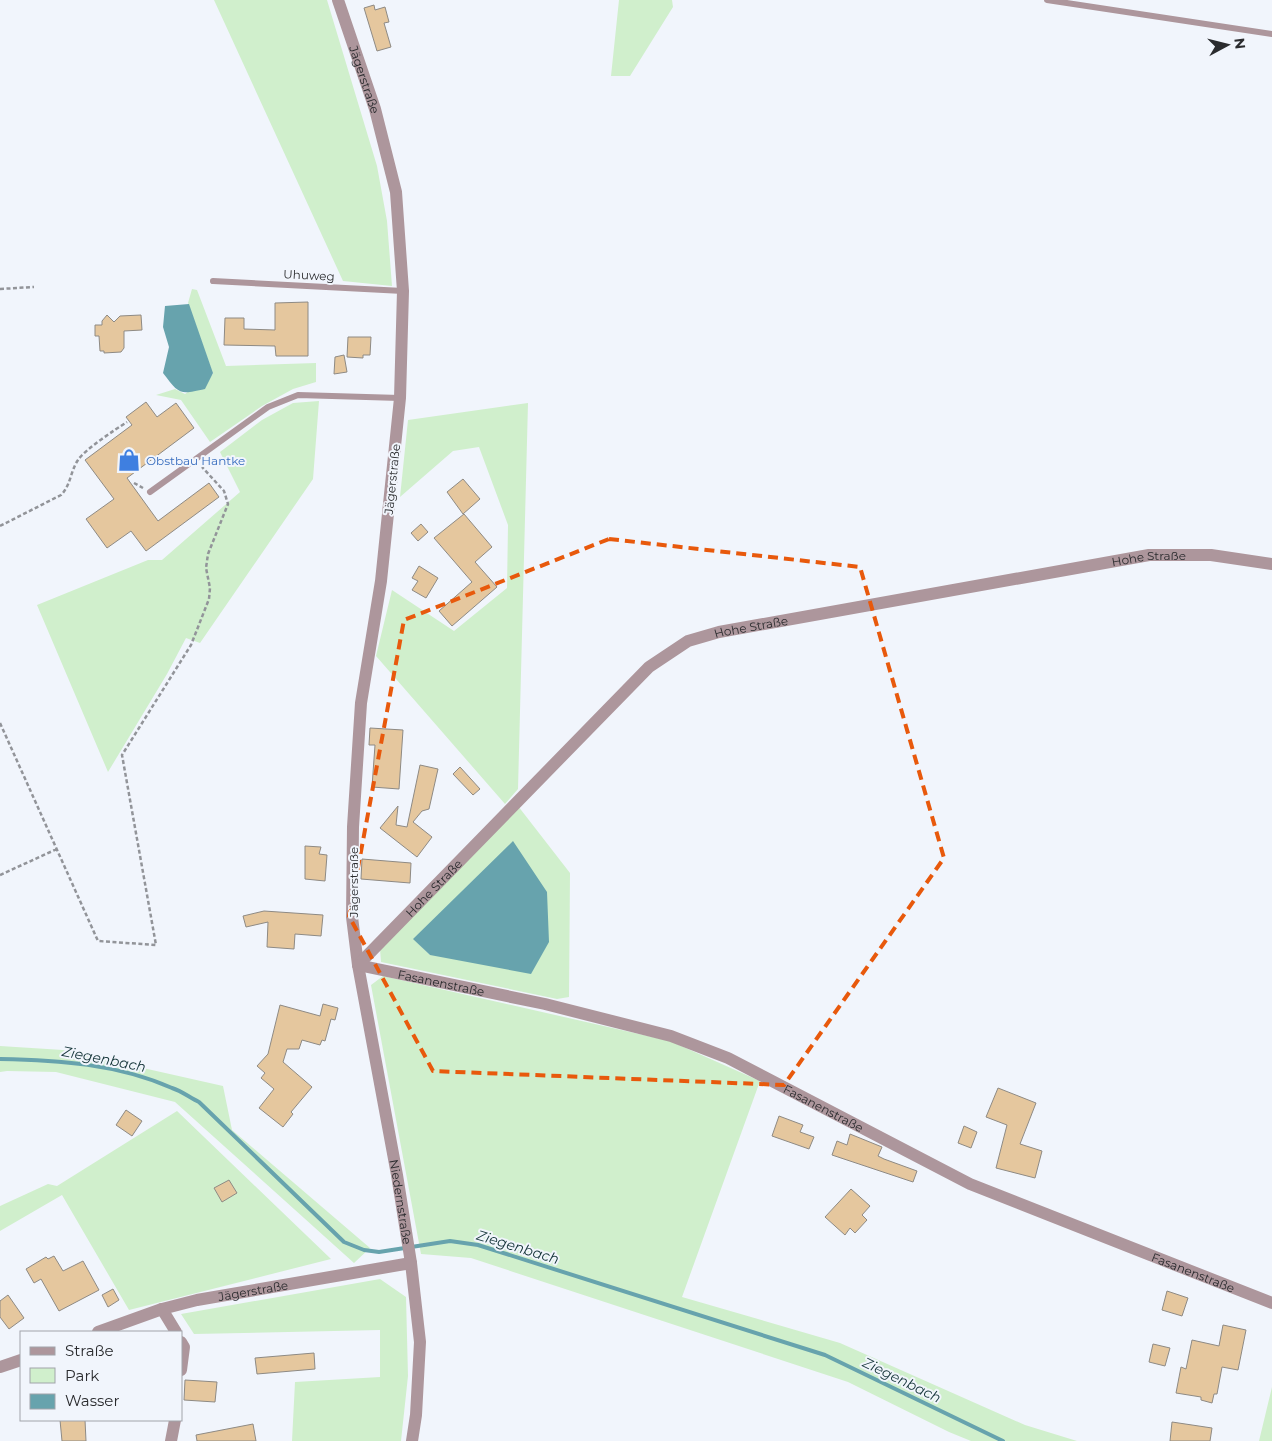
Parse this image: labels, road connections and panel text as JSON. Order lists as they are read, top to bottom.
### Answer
{
  "streets": {
    "street": [
      "Jägerstraße",
      "Hohe Straße",
      "Fasanenstraße",
      "Niedernstraße"
    ],
    "lane": ["Uhuweg"]
  },
  "crossings": [
    ["Jägerstraße", "Uhuweg"],
    ["Jägerstraße", "Hohe Straße"],
    ["Jägerstraße", "Fasanenstraße"],
    ["Jägerstraße", "Niedernstraße"],
    ["Hohe Straße", "Fasanenstraße"],
    ["Hohe Straße", "Niedernstraße"],
    ["Fasanenstraße", "Niedernstraße"]
  ],
  "water": ["Ziegenbach"],
  "places": {
    "shop": ["Obstbau Hantke"]
  },
  "legend": ["Straße", "Park", "Wasser"],
  "north": "right"
}
